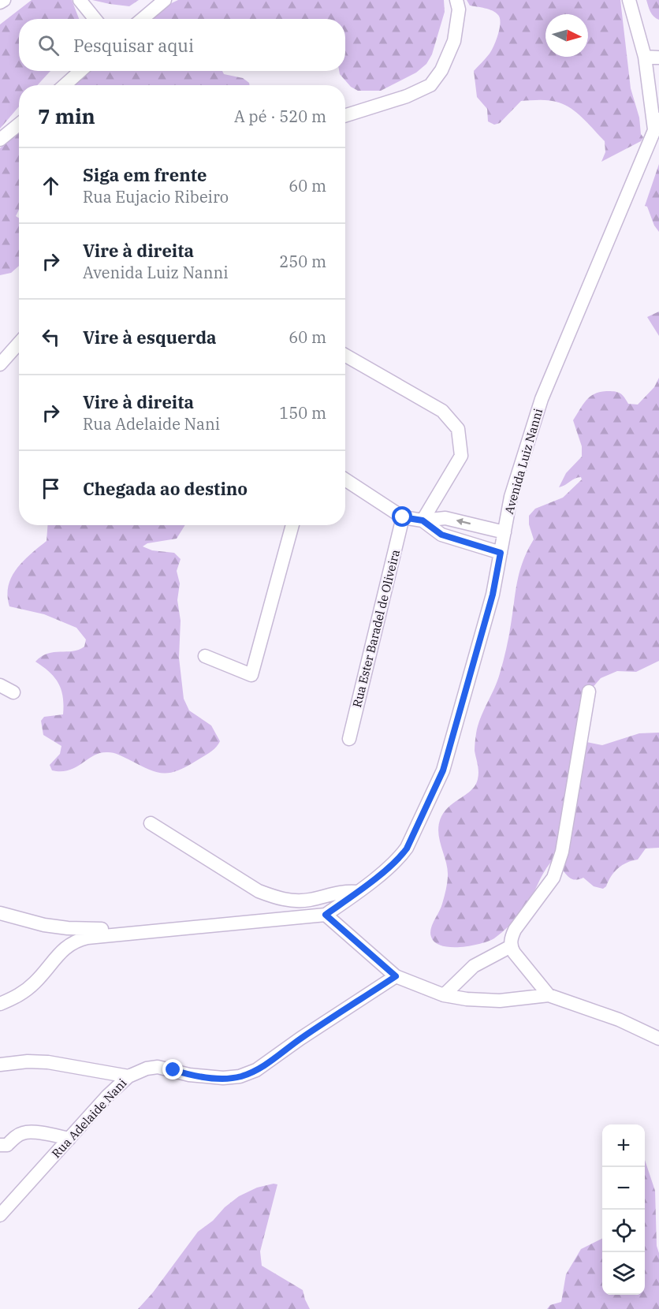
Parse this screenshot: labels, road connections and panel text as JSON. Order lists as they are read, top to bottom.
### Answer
{
  "streets": {
    "street": ["Avenida Luiz Nanni", "Rua Ester Baradel de Oliveira", "Rua Adelaide Nani"]
  },
  "north": "right",
  "page": {
    "search": "Pesquisar aqui",
    "heading": ["7 min", "A pé · 520 m"],
    "list": [
      ["Siga em frente", "Rua Eujacio Ribeiro", "60 m"],
      ["Vire à direita", "Avenida Luiz Nanni", "250 m"],
      ["Vire à esquerda", "60 m"],
      ["Vire à direita", "Rua Adelaide Nani", "150 m"],
      "Chegada ao destino"
    ],
    "map_buttons": ["+", "−"]
  }
}
